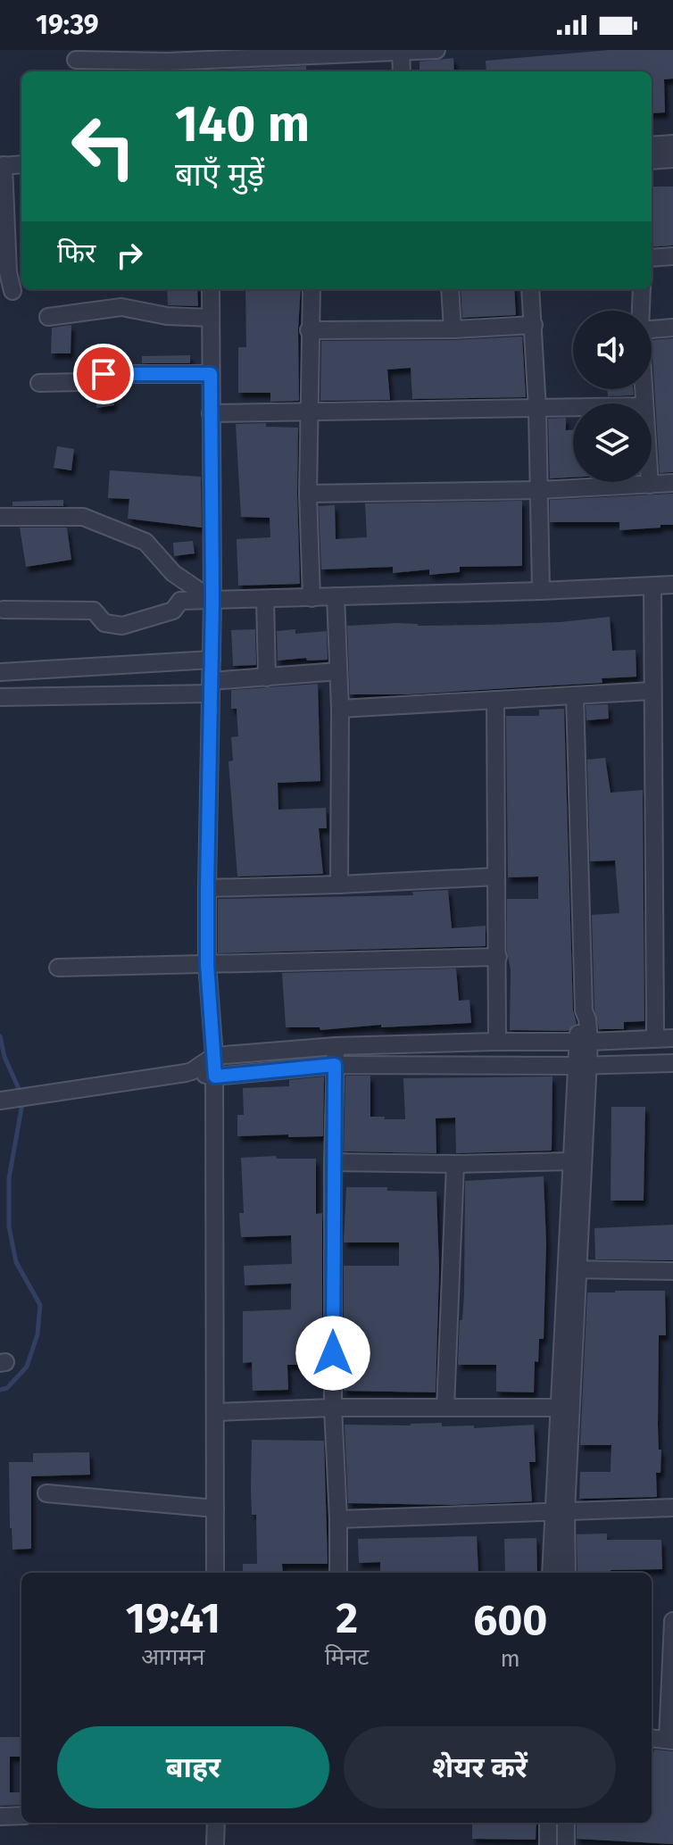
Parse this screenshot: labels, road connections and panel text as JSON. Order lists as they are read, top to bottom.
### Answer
{
  "page": {
    "status": "19:39",
    "turn": ["140 m", "बाएँ मुड़ें"],
    "then": "फिर",
    "eta": [
      "19:41",
      "आगमन",
      "2",
      "मिनट",
      "600",
      "m"
    ],
    "buttons": ["बाहर", "शेयर करें"]
  }
}
